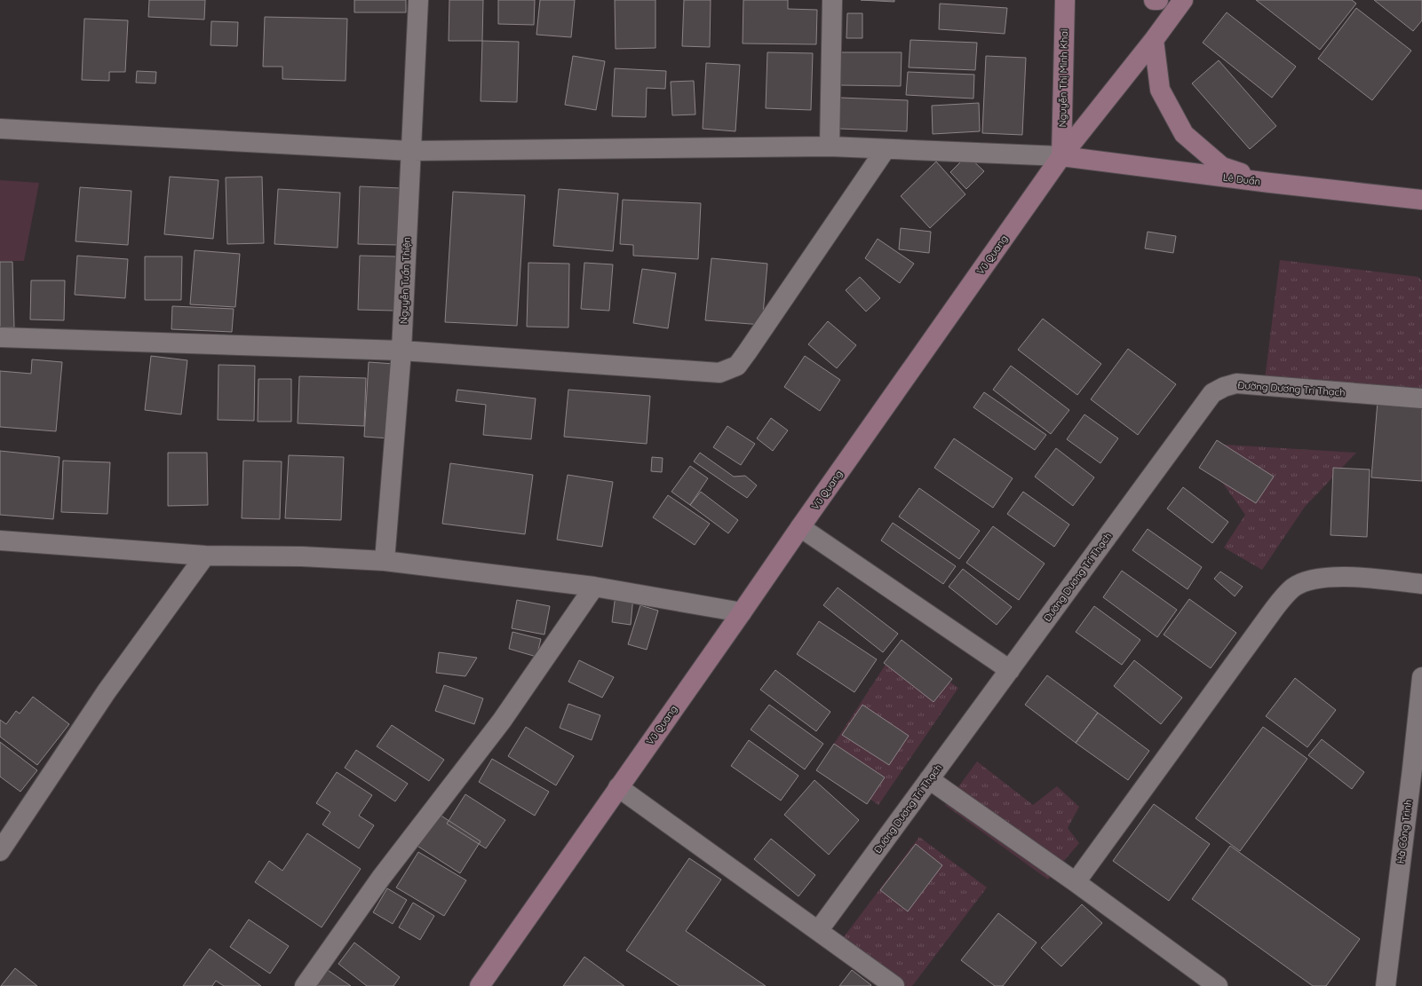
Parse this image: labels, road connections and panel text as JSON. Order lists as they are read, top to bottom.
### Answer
{
  "streets": {
    "main road": ["Nguyễn Thị Minh Khai", "Lê Duẩn", "Vũ Quang"],
    "street": ["Nguyễn Tuấn Thiện", "Đường Dương Trí Thạch", "Hà Công Trình"]
  },
  "crossings": [
    ["Nguyễn Thị Minh Khai", "Lê Duẩn"],
    ["Nguyễn Thị Minh Khai", "Vũ Quang"],
    ["Lê Duẩn", "Vũ Quang"]
  ]
}
